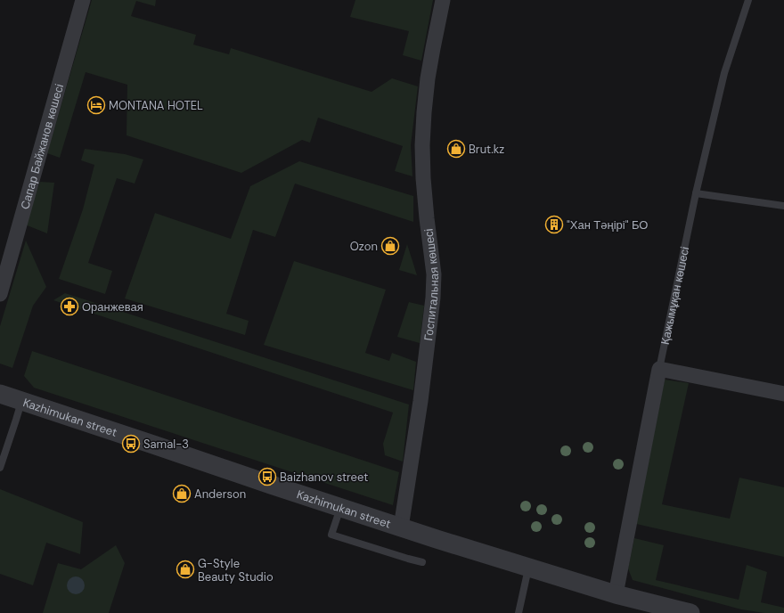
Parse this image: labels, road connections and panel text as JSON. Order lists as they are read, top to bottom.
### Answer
{
  "streets": {
    "street": [
      "Сапар Байжанов көшесі",
      "Госпитальная көшесі",
      "Қажымұқан көшесі",
      "Kazhimukan street"
    ]
  },
  "crossings": [
    ["Госпитальная көшесі", "Kazhimukan street"],
    ["Қажымұқан көшесі", "Kazhimukan street"]
  ],
  "places": {
    "hotel": ["MONTANA HOTEL"],
    "shop": [
      "Brut.kz",
      "Ozon",
      "Anderson",
      "G-Style Beauty Studio"
    ],
    "building": ["\"Хан Тәңірі\" БО"],
    "pharmacy": ["Оранжевая"],
    "bus stop": ["Samal-3", "Baizhanov street"]
  }
}
